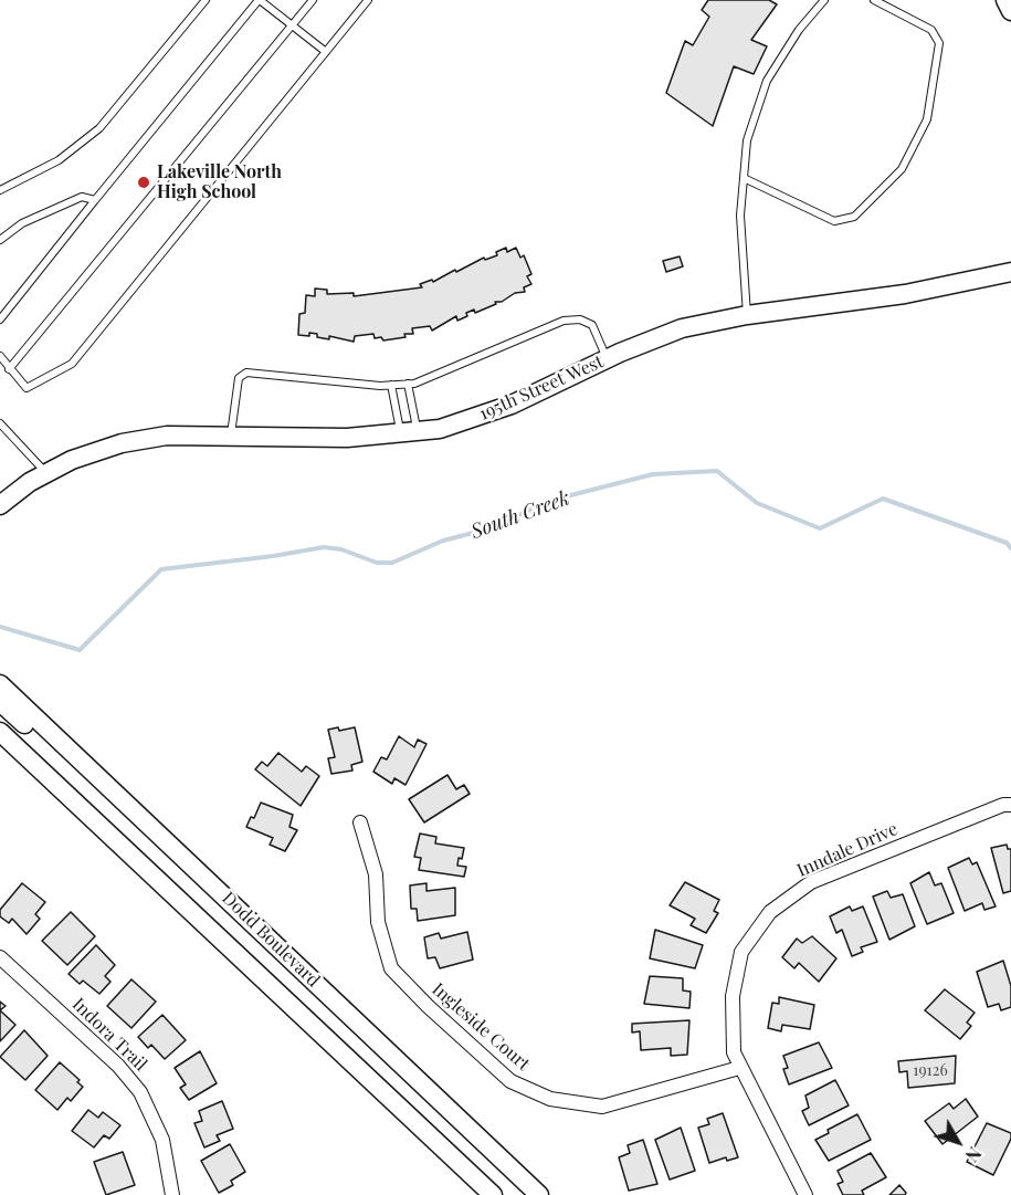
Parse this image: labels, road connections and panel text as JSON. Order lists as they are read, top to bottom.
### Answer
{
  "streets": {
    "main road": ["195th Street West", "Dodd Boulevard"],
    "street": ["Inndale Drive", "Ingleside Court", "Indora Trail"]
  },
  "crossings": [
    ["Inndale Drive", "Ingleside Court"]
  ],
  "water": ["South Creek"],
  "places": ["Lakeville North High School"],
  "house_numbers": ["19126"],
  "north": "bottom right"
}
